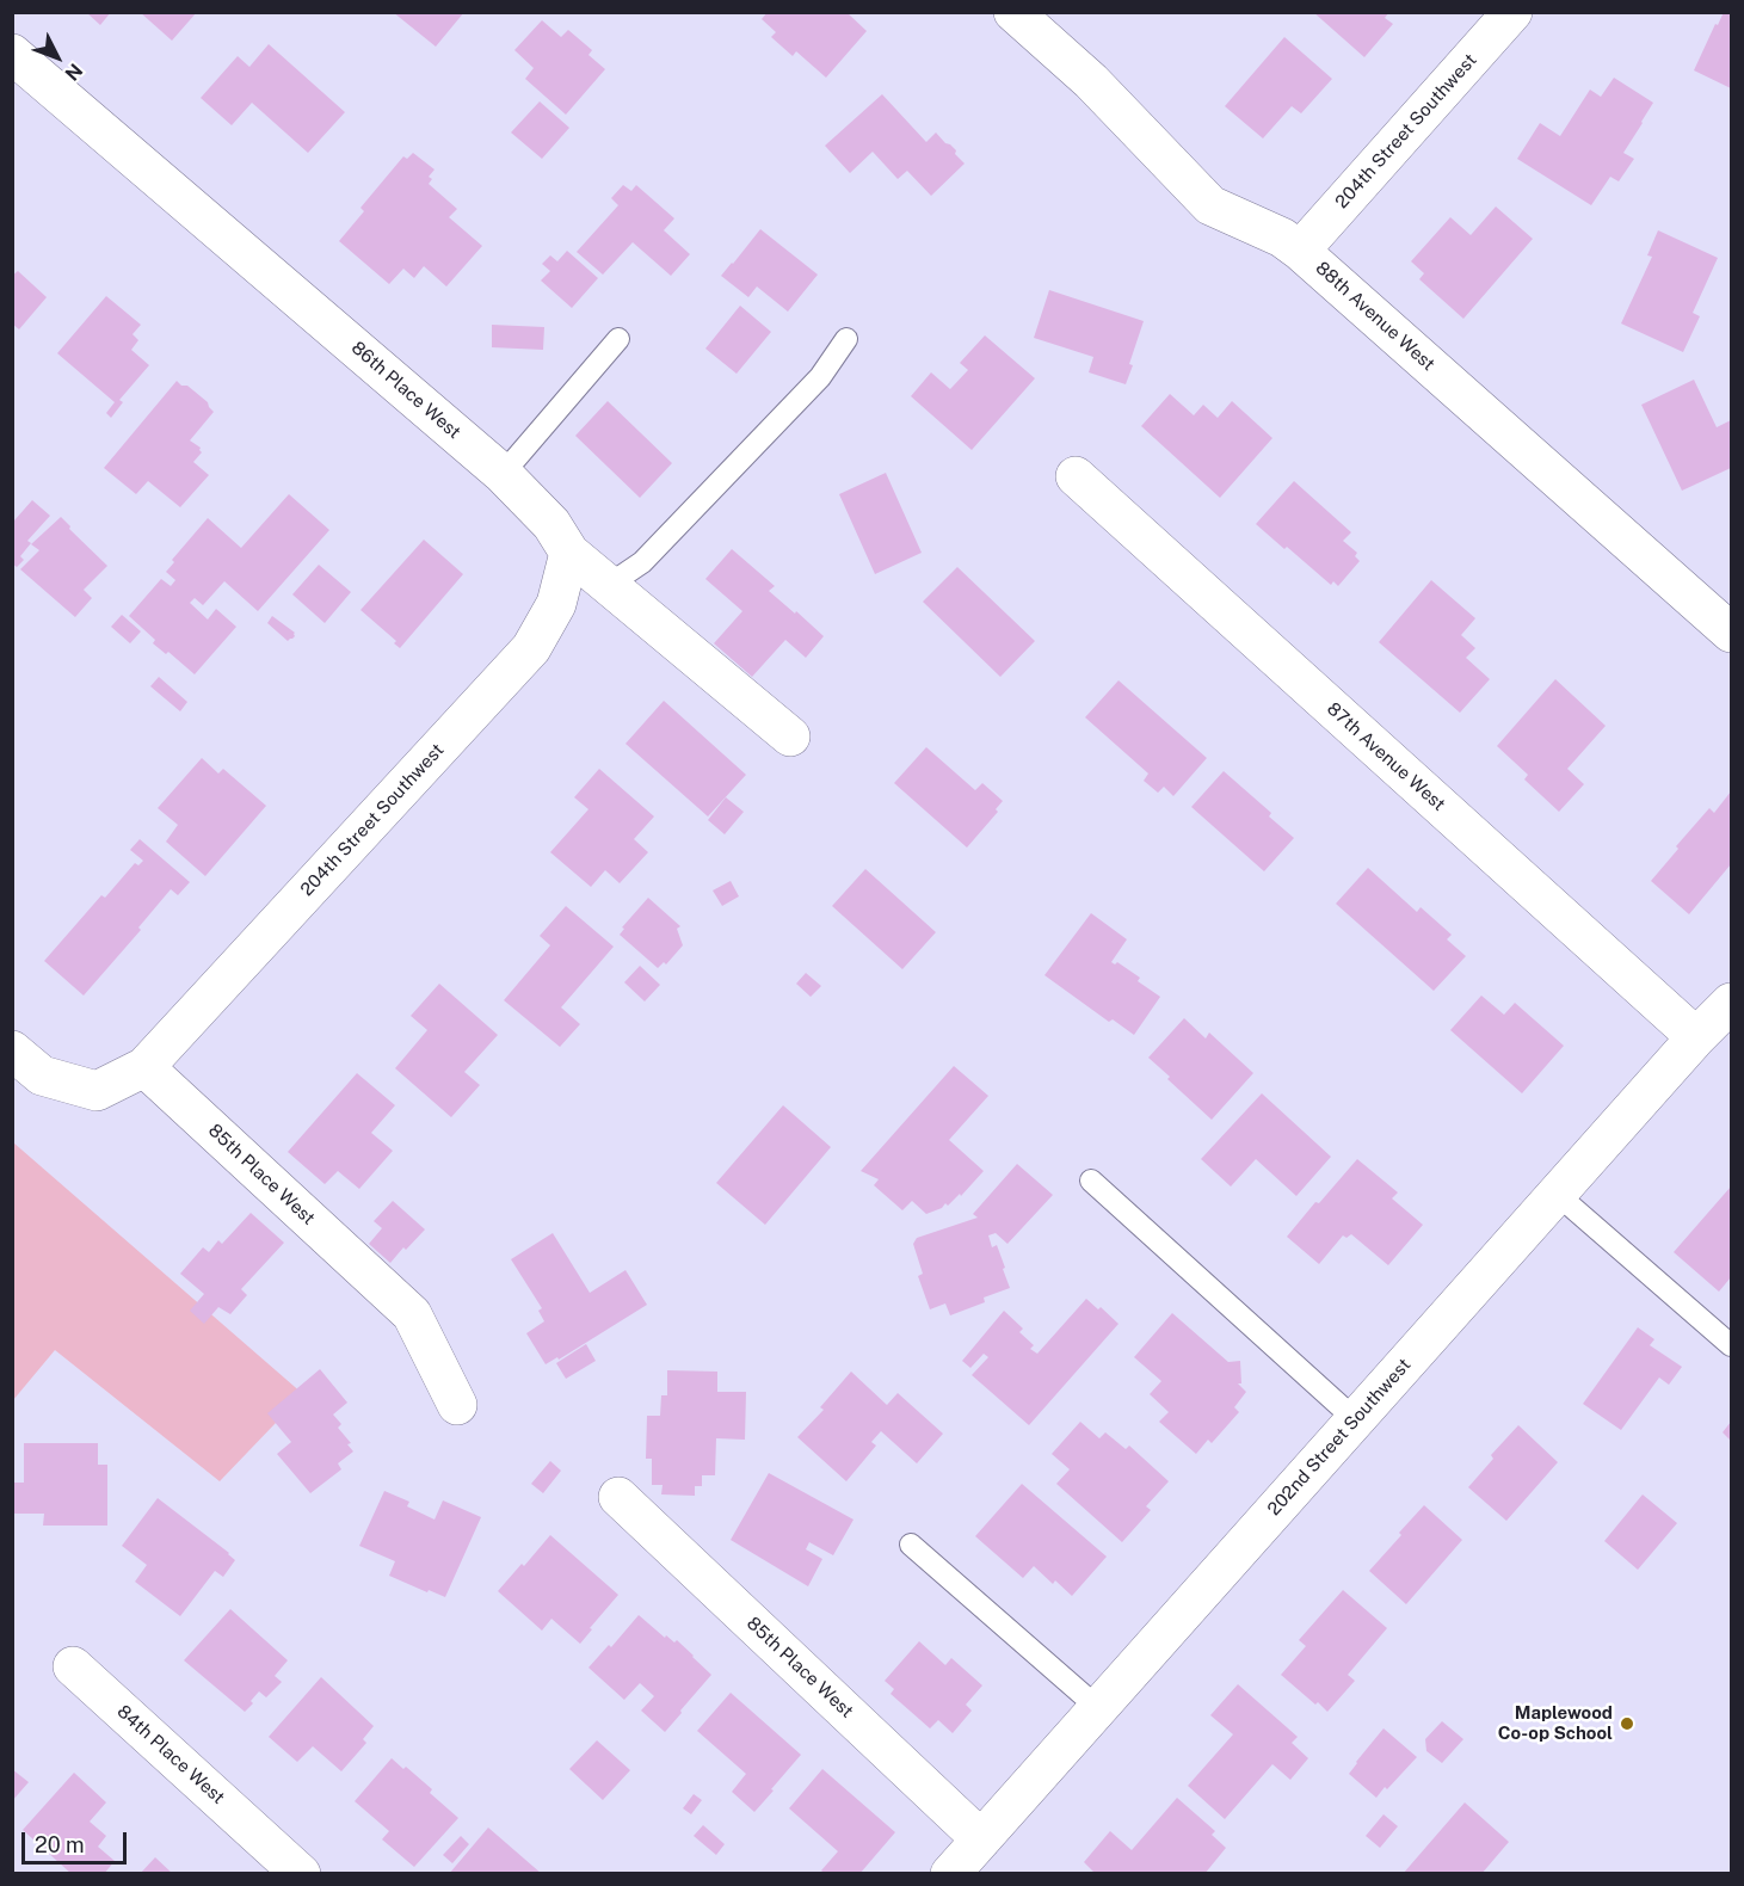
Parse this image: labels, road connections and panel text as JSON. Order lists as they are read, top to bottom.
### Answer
{
  "streets": {
    "street": [
      "204th Street Southwest",
      "88th Avenue West",
      "86th Place West",
      "87th Avenue West",
      "85th Place West",
      "202nd Street Southwest",
      "84th Place West"
    ]
  },
  "crossings": [
    ["204th Street Southwest", "88th Avenue West"],
    ["204th Street Southwest", "86th Place West"],
    ["204th Street Southwest", "85th Place West"],
    ["87th Avenue West", "202nd Street Southwest"],
    ["85th Place West", "202nd Street Southwest"]
  ],
  "places": ["Maplewood Co-op School"],
  "scale_bar": "20 m",
  "north": "bottom right"
}
